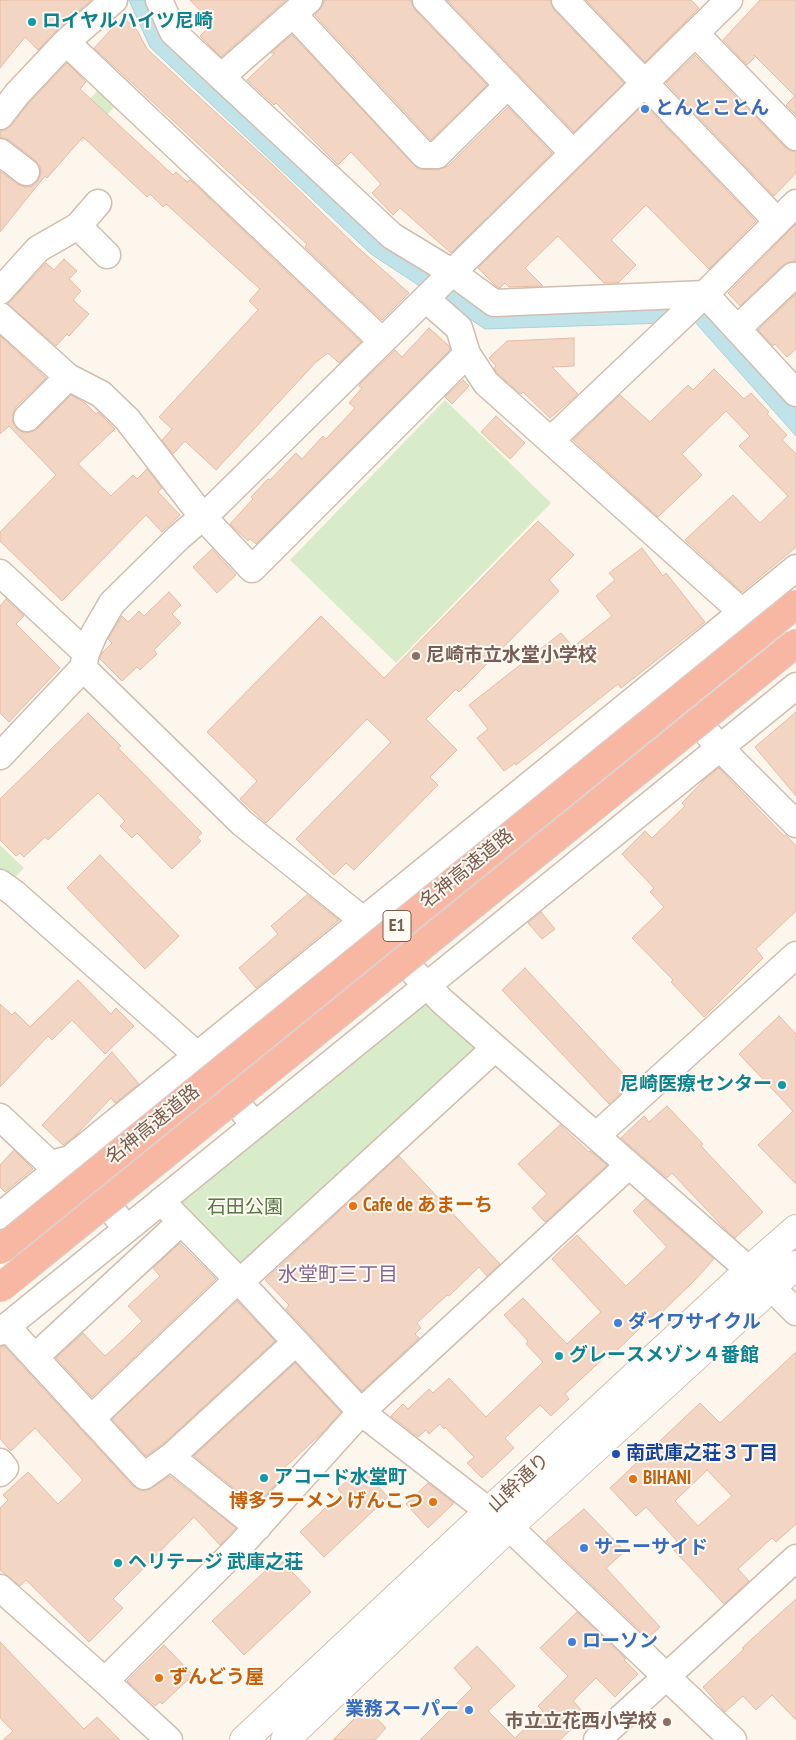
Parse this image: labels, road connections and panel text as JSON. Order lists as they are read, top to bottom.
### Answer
{
  "streets": {
    "highway": ["名神高速道路", "E1"],
    "street": ["山幹通り"]
  },
  "districts": ["水堂町三丁目"],
  "parks": ["石田公園"],
  "places": [
    "ロイヤルハイツ尼崎",
    "とんとことん",
    "尼崎市立水堂小学校",
    "尼崎医療センター",
    "Cafe de あまーち",
    "ダイワサイクル",
    "グレースメゾン４番館",
    "南武庫之荘３丁目",
    "アコード水堂町",
    "BIHANI",
    "博多ラーメン げんこつ",
    "サニーサイド",
    "ヘリテージ 武庫之荘",
    "ローソン",
    "ずんどう屋",
    "業務スーパー",
    "市立立花西小学校"
  ]
}
